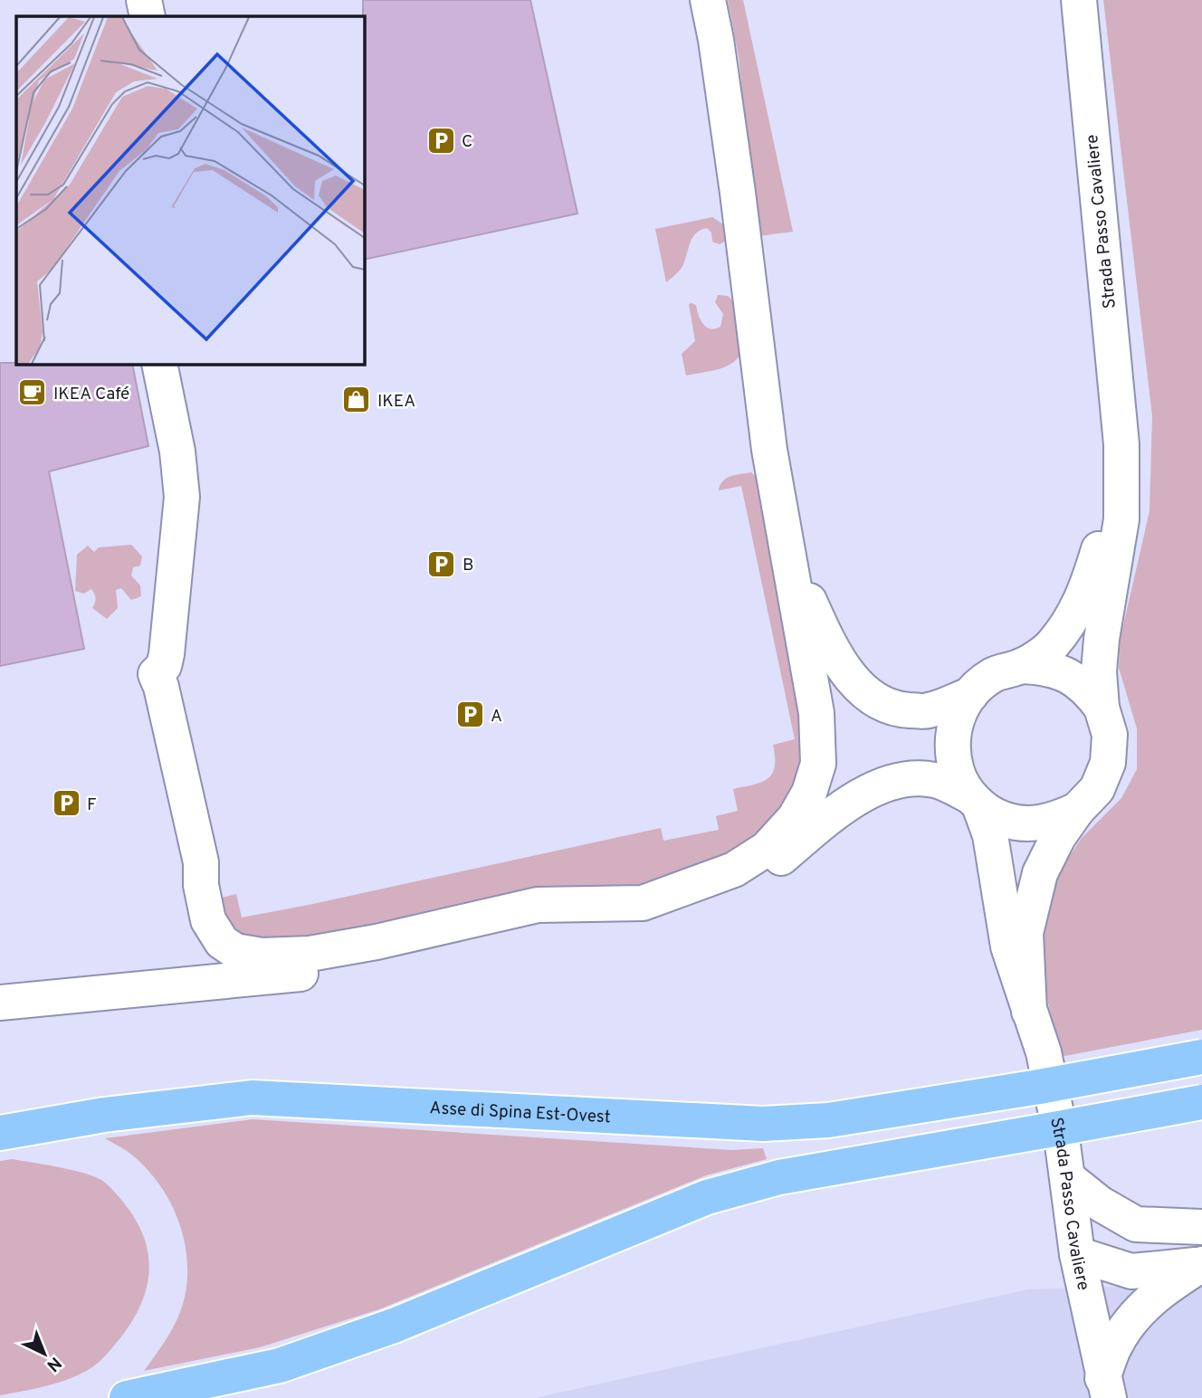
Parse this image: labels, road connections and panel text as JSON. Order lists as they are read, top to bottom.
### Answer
{
  "streets": {
    "main road": ["Asse di Spina Est-Ovest"],
    "street": ["Strada Passo Cavaliere"]
  },
  "places": {
    "parking": [
      "C",
      "B",
      "A",
      "F"
    ],
    "cafe": ["IKEA Café"],
    "shop": ["IKEA"]
  },
  "north": "bottom right"
}
